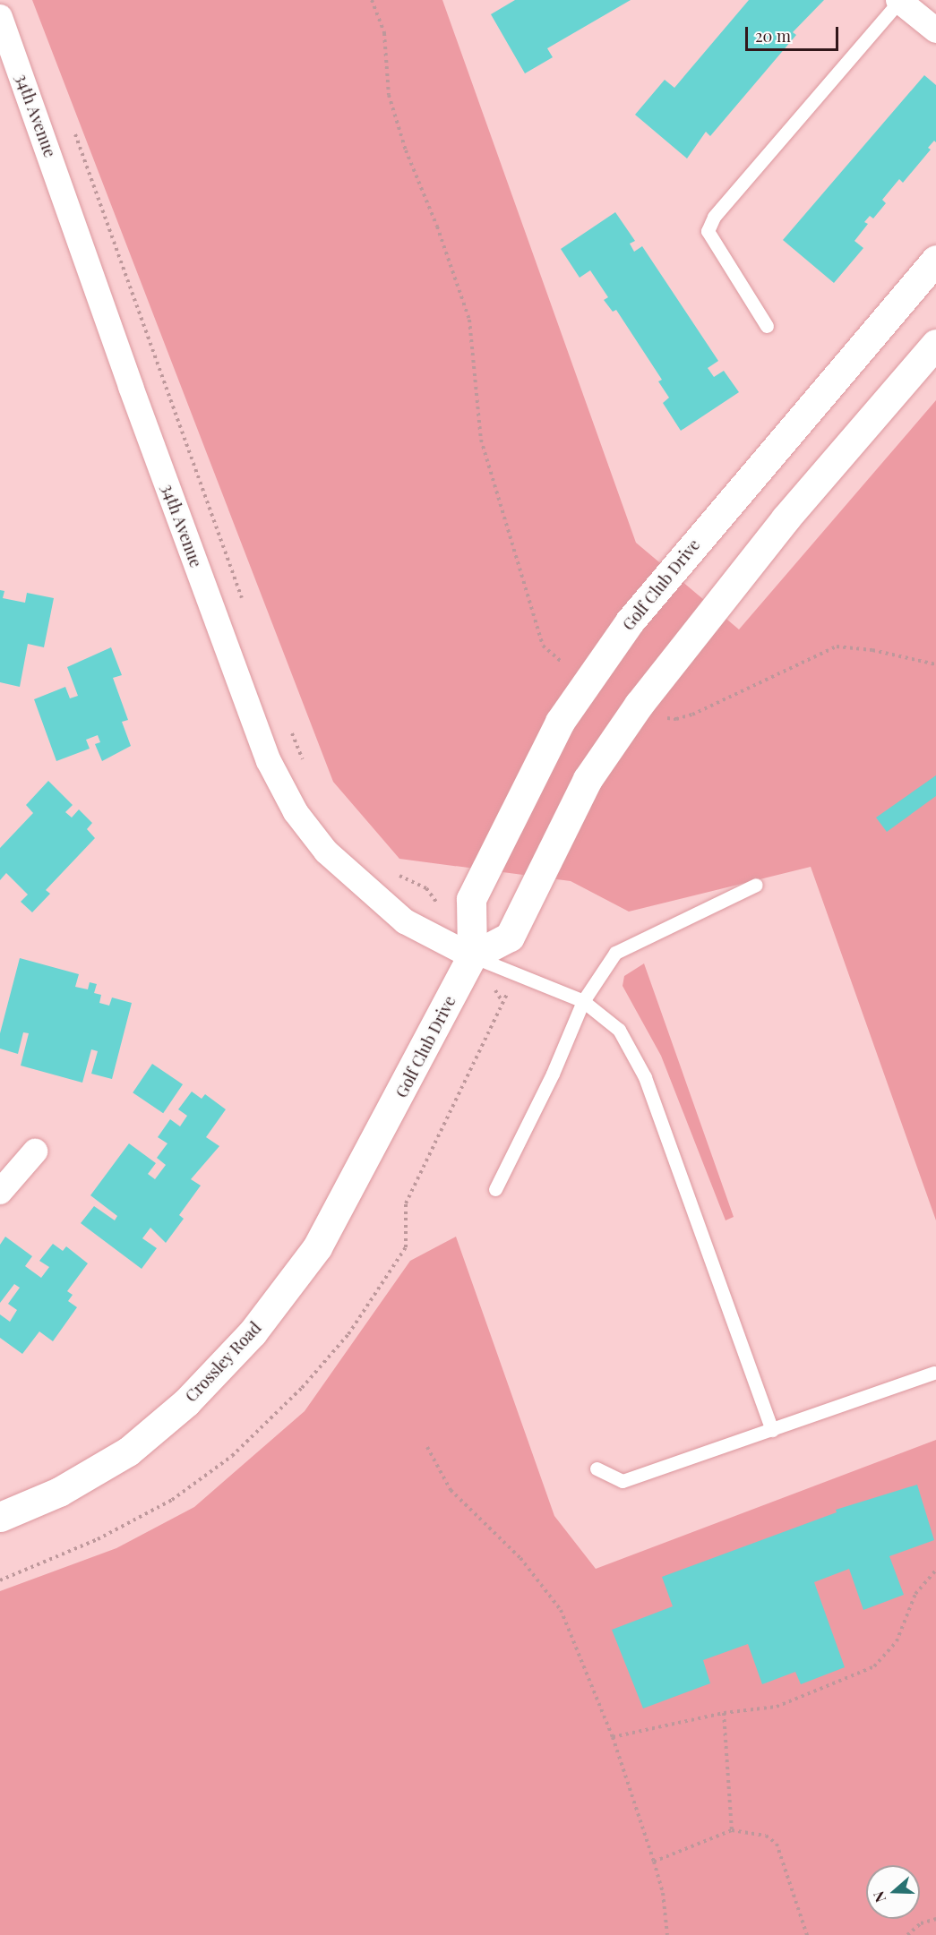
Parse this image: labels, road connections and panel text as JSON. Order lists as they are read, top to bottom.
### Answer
{
  "streets": {
    "street": ["34th Avenue", "Golf Club Drive", "Crossley Road"]
  },
  "crossings": [
    ["34th Avenue", "Golf Club Drive"],
    ["Golf Club Drive", "Crossley Road"]
  ],
  "scale_bar": "20 m",
  "north": "left"
}
